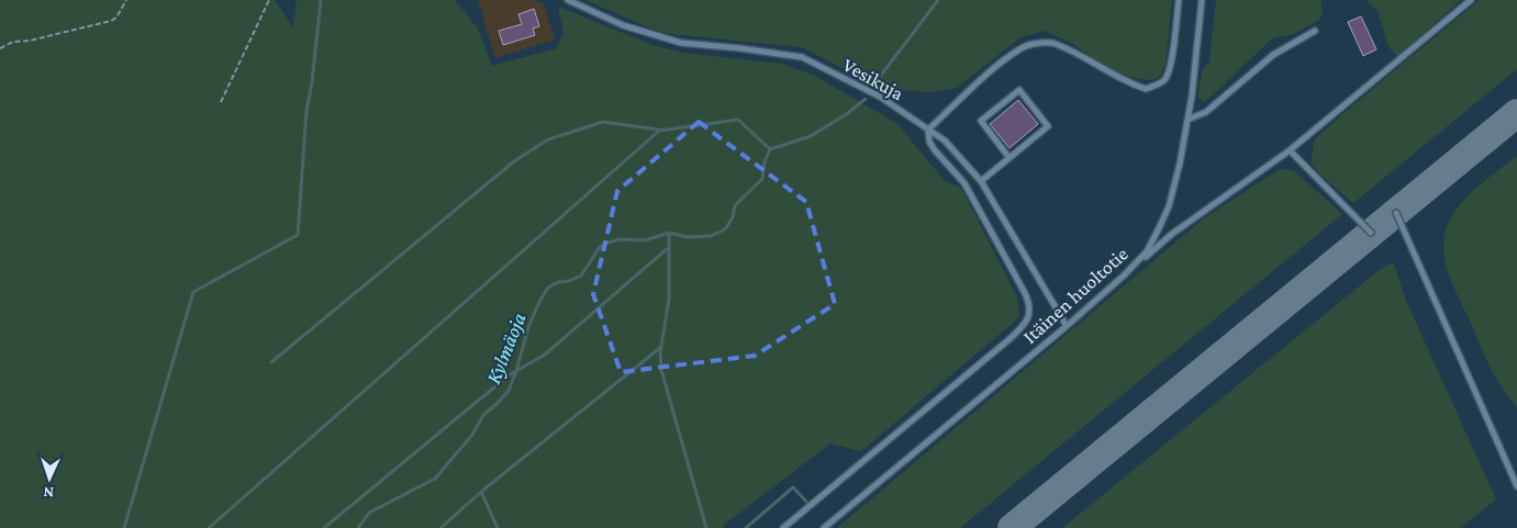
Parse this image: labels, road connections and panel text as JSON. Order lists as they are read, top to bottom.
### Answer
{
  "streets": {
    "lane": ["Vesikuja", "Itäinen huoltotie"]
  },
  "crossings": [
    ["Vesikuja", "Itäinen huoltotie"]
  ],
  "water": ["Kylmäoja"],
  "north": "bottom"
}
